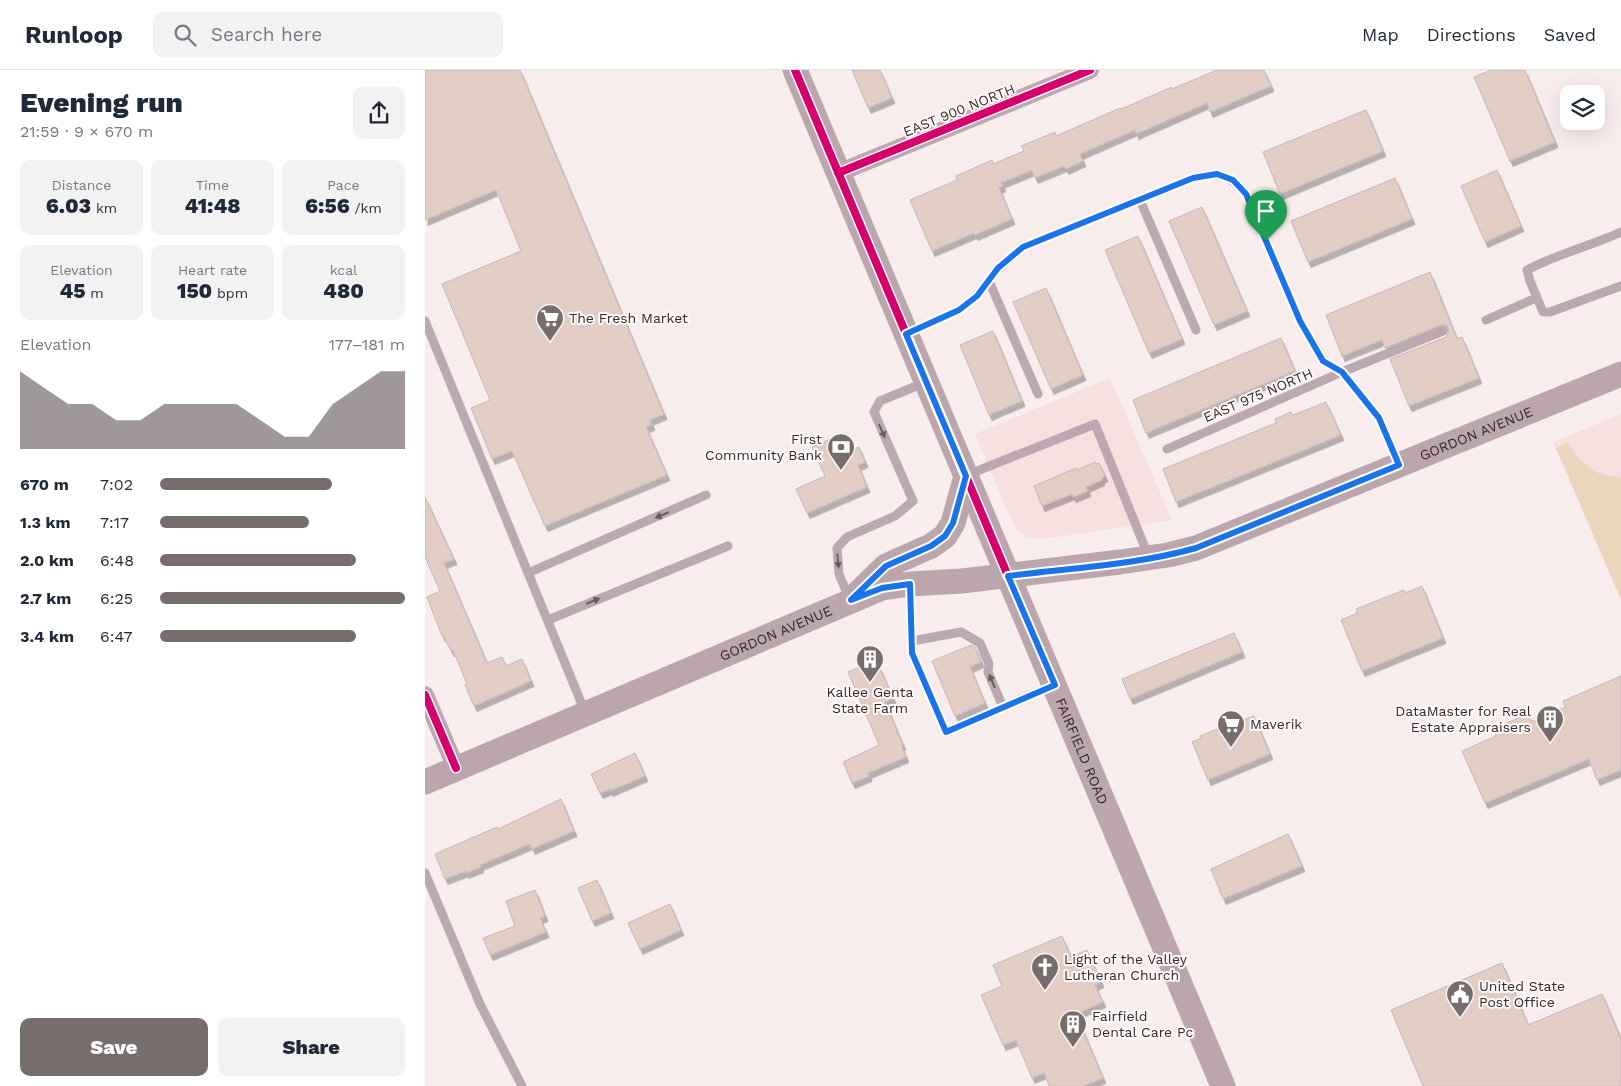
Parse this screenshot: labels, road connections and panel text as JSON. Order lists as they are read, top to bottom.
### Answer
{
  "streets": {
    "main road": ["GORDON AVENUE", "FAIRFIELD ROAD"],
    "street": ["EAST 900 NORTH"],
    "lane": ["EAST 975 NORTH"]
  },
  "crossings": [
    ["EAST 900 NORTH", "FAIRFIELD ROAD"],
    ["GORDON AVENUE", "FAIRFIELD ROAD"]
  ],
  "places": {
    "supermarket": ["The Fresh Market", "Maverik"],
    "bank": ["First Community Bank"],
    "building": ["Kallee Genta State Farm", "DataMaster for Real Estate Appraisers", "Fairfield Dental Care Pc"],
    "church": ["Light of the Valley Lutheran Church"],
    "public building": ["United State Post Office"]
  },
  "page": {
    "header": "Runloop",
    "search": "Search here",
    "nav": ["Map", "Directions", "Saved"],
    "heading": ["Evening run", "21:59 · 9 × 670 m"],
    "stats": [
      ["Distance", "6.03 km"],
      ["Time", "41:48"],
      ["Pace", "6:56 /km"],
      ["Elevation", "45 m"],
      ["Heart rate", "150 bpm"],
      ["kcal", "480"]
    ],
    "chart": ["Elevation", "177–181 m"],
    "list": [
      {
        "name": "670 m",
        "note": "7:02"
      },
      {
        "name": "1.3 km",
        "note": "7:17"
      },
      {
        "name": "2.0 km",
        "note": "6:48"
      },
      {
        "name": "2.7 km",
        "note": "6:25"
      },
      {
        "name": "3.4 km",
        "note": "6:47"
      }
    ],
    "buttons": ["Save", "Share"]
  }
}
